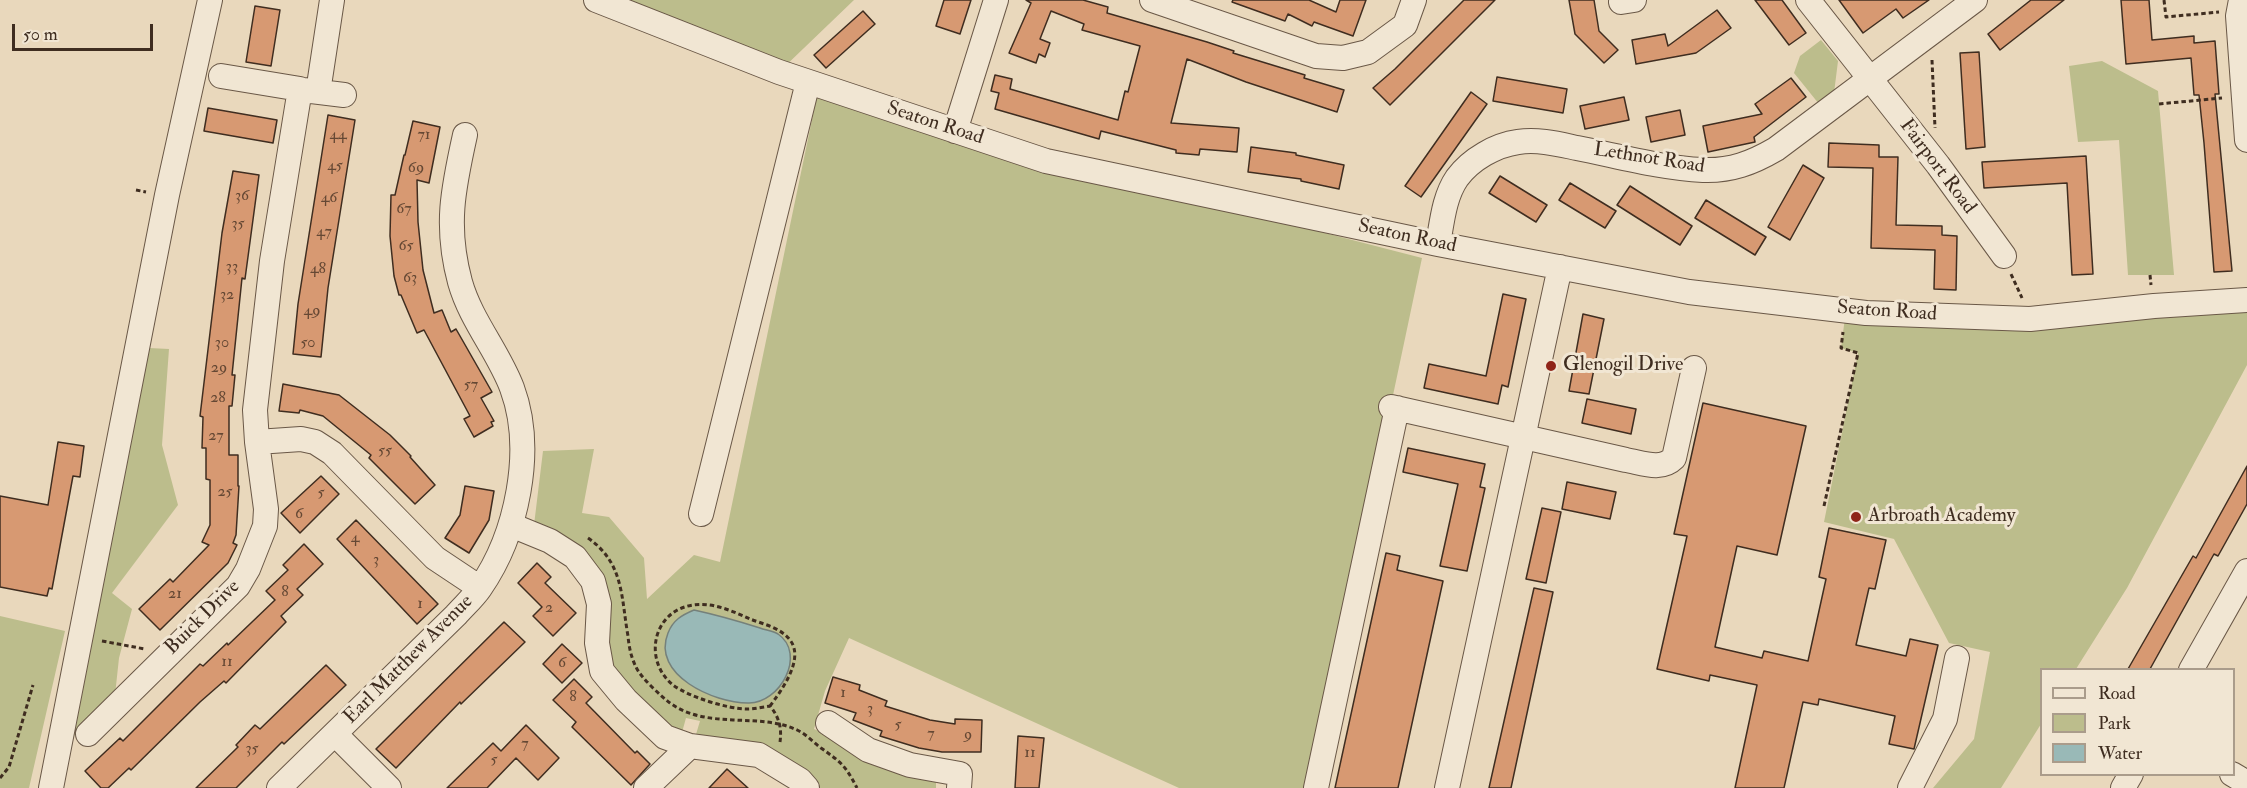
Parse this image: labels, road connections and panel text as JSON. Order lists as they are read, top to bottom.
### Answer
{
  "streets": {
    "street": [
      "Seaton Road",
      "Lethnot Road",
      "Fairport Road",
      "Buick Drive",
      "Earl Matthew Avenue"
    ]
  },
  "crossings": [
    ["Seaton Road", "Lethnot Road"],
    ["Lethnot Road", "Fairport Road"]
  ],
  "places": ["Glenogil Drive", "Arbroath Academy"],
  "house_numbers": [
    "44",
    "71",
    "45",
    "69",
    "36",
    "46",
    "67",
    "35",
    "47",
    "65",
    "33",
    "48",
    "63",
    "32",
    "49",
    "30",
    "50",
    "29",
    "57",
    "28",
    "27",
    "55",
    "25",
    "5",
    "6",
    "4",
    "3",
    "8",
    "21",
    "1",
    "2",
    "11",
    "6",
    "1",
    "8",
    "3",
    "5",
    "7",
    "9",
    "7",
    "35",
    "11",
    "5"
  ],
  "legend": ["Road", "Park", "Water"],
  "scale_bar": "50 m"
}
